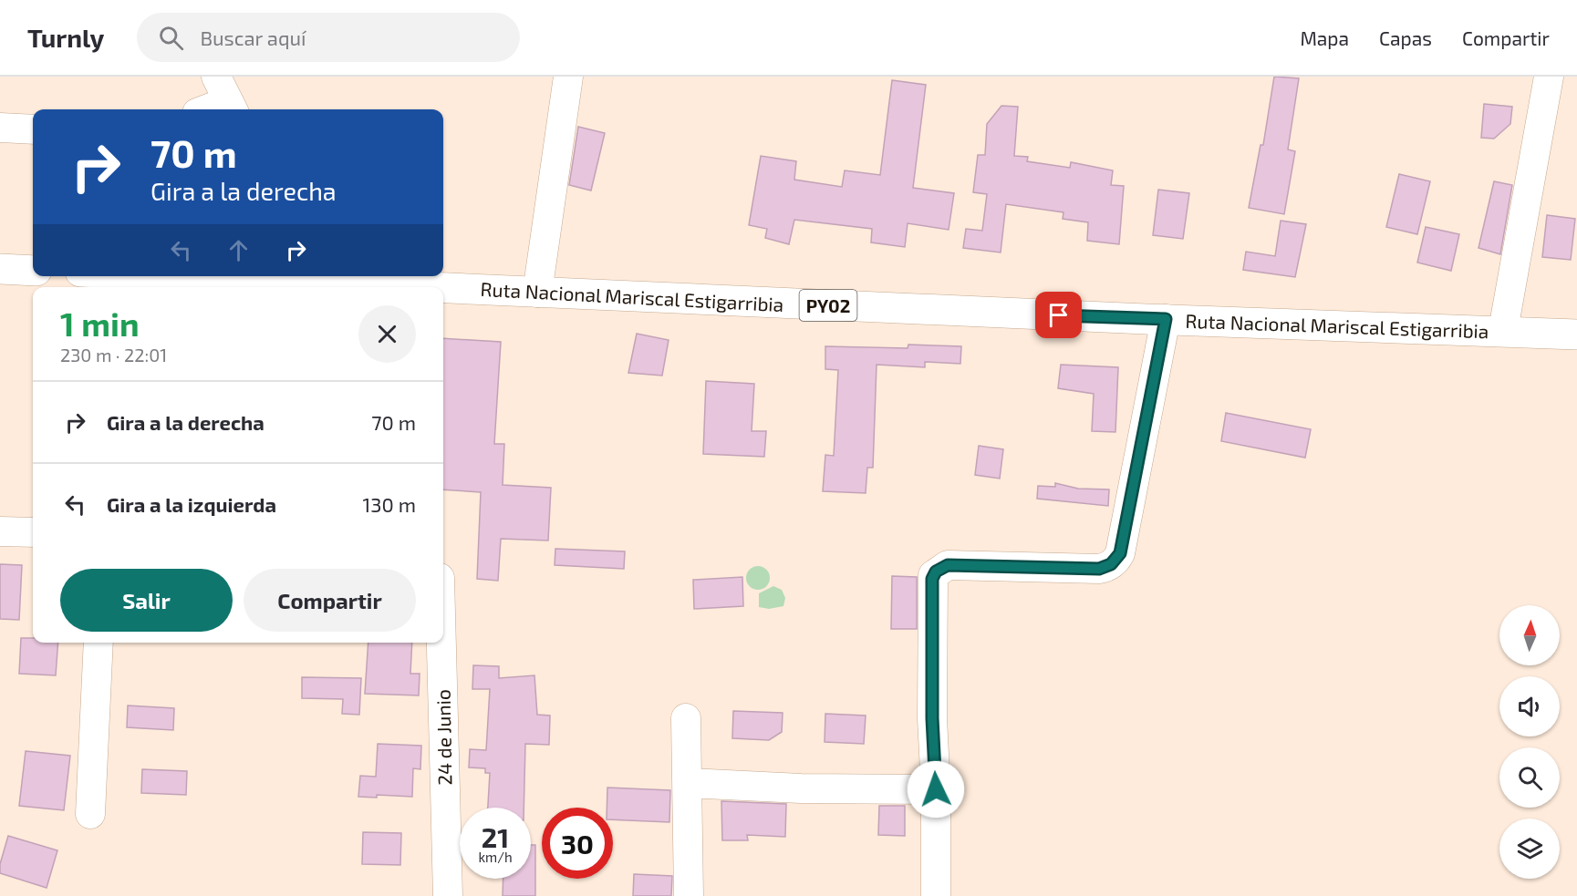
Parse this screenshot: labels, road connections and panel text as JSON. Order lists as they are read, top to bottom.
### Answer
{
  "streets": {
    "main road": ["Ruta Nacional Mariscal Estigarribia", "PY02"],
    "street": ["24 de Junio"]
  },
  "north": "top",
  "page": {
    "header": "Turnly",
    "search": "Buscar aquí",
    "nav": ["Mapa", "Capas", "Compartir"],
    "turn": ["70 m", "Gira a la derecha"],
    "heading": ["1 min", "230 m · 22:01"],
    "list": [
      {
        "name": "Gira a la derecha",
        "value": "70 m"
      },
      {
        "name": "Gira a la izquierda",
        "value": "130 m"
      }
    ],
    "buttons": ["Salir", "Compartir"],
    "speed": "21 km/h",
    "limit": "30"
  }
}
